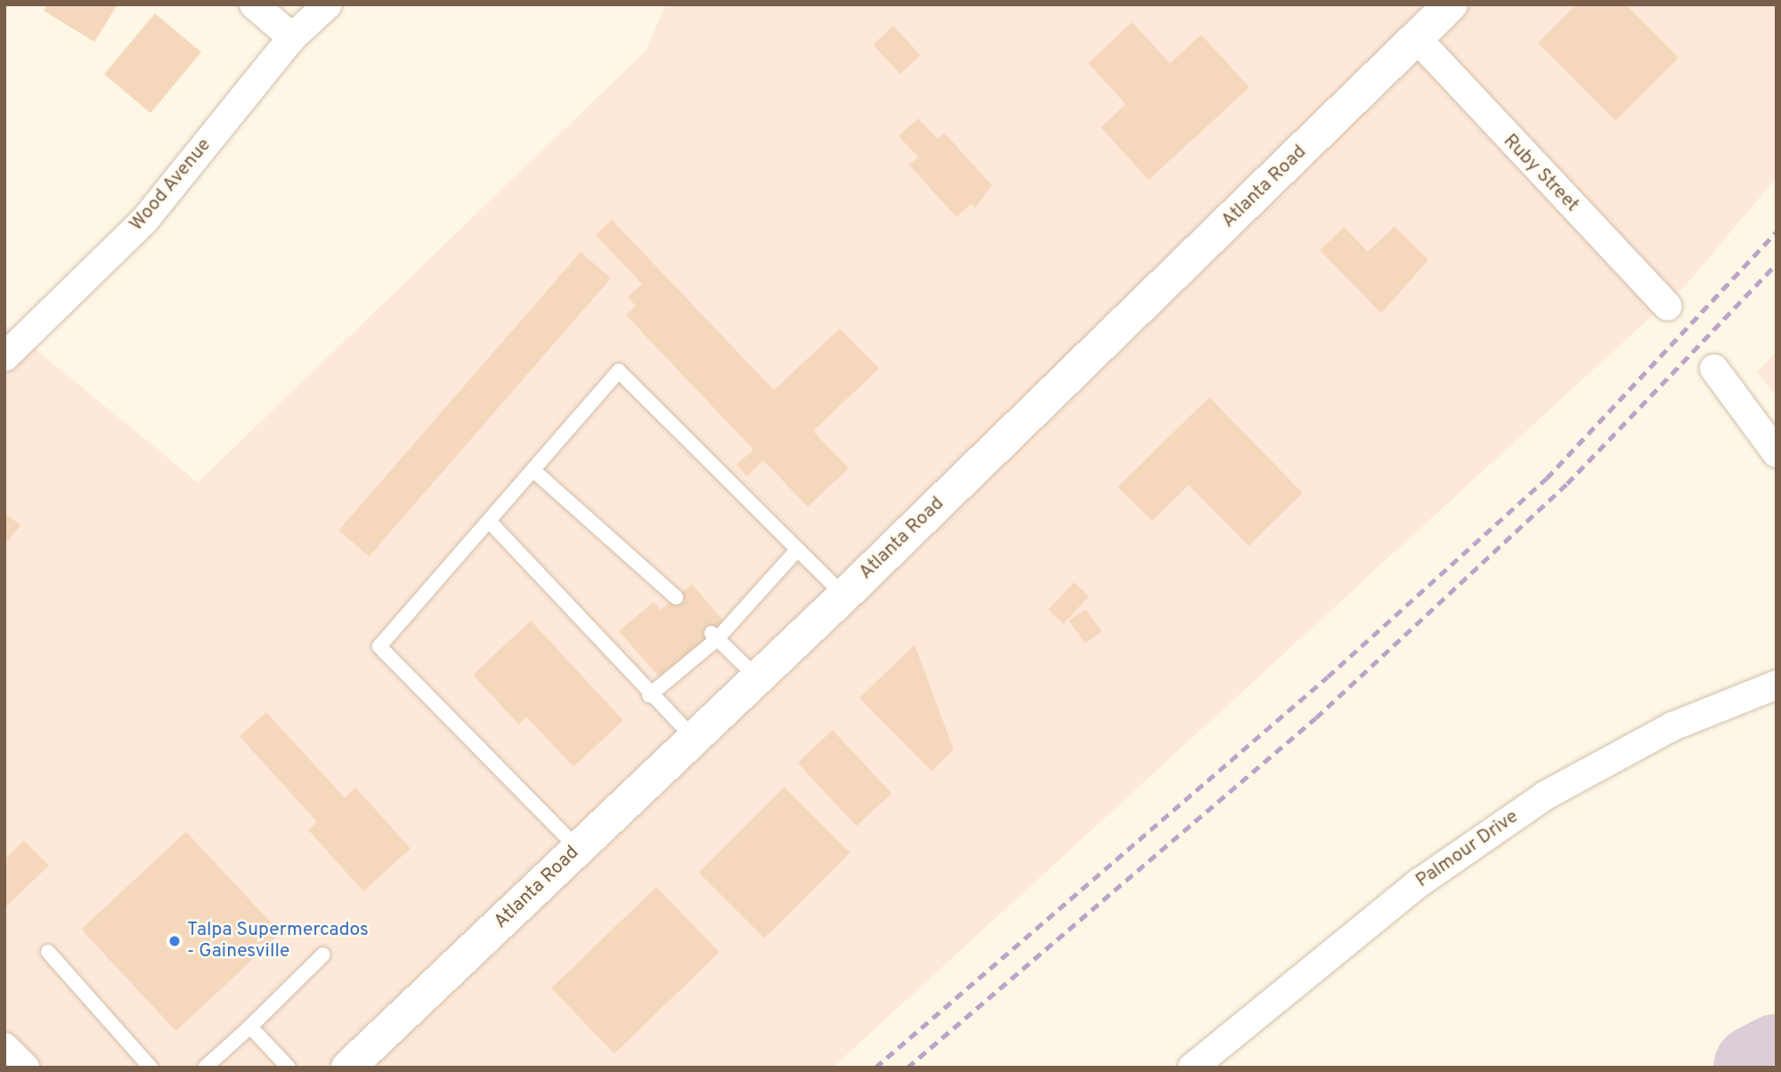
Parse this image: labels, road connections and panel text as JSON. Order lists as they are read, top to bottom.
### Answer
{
  "streets": {
    "main road": ["Atlanta Road"],
    "street": ["Ruby Street", "Wood Avenue", "Palmour Drive"]
  },
  "crossings": [
    ["Ruby Street", "Atlanta Road"]
  ],
  "places": ["Talpa Supermercados - Gainesville"]
}
